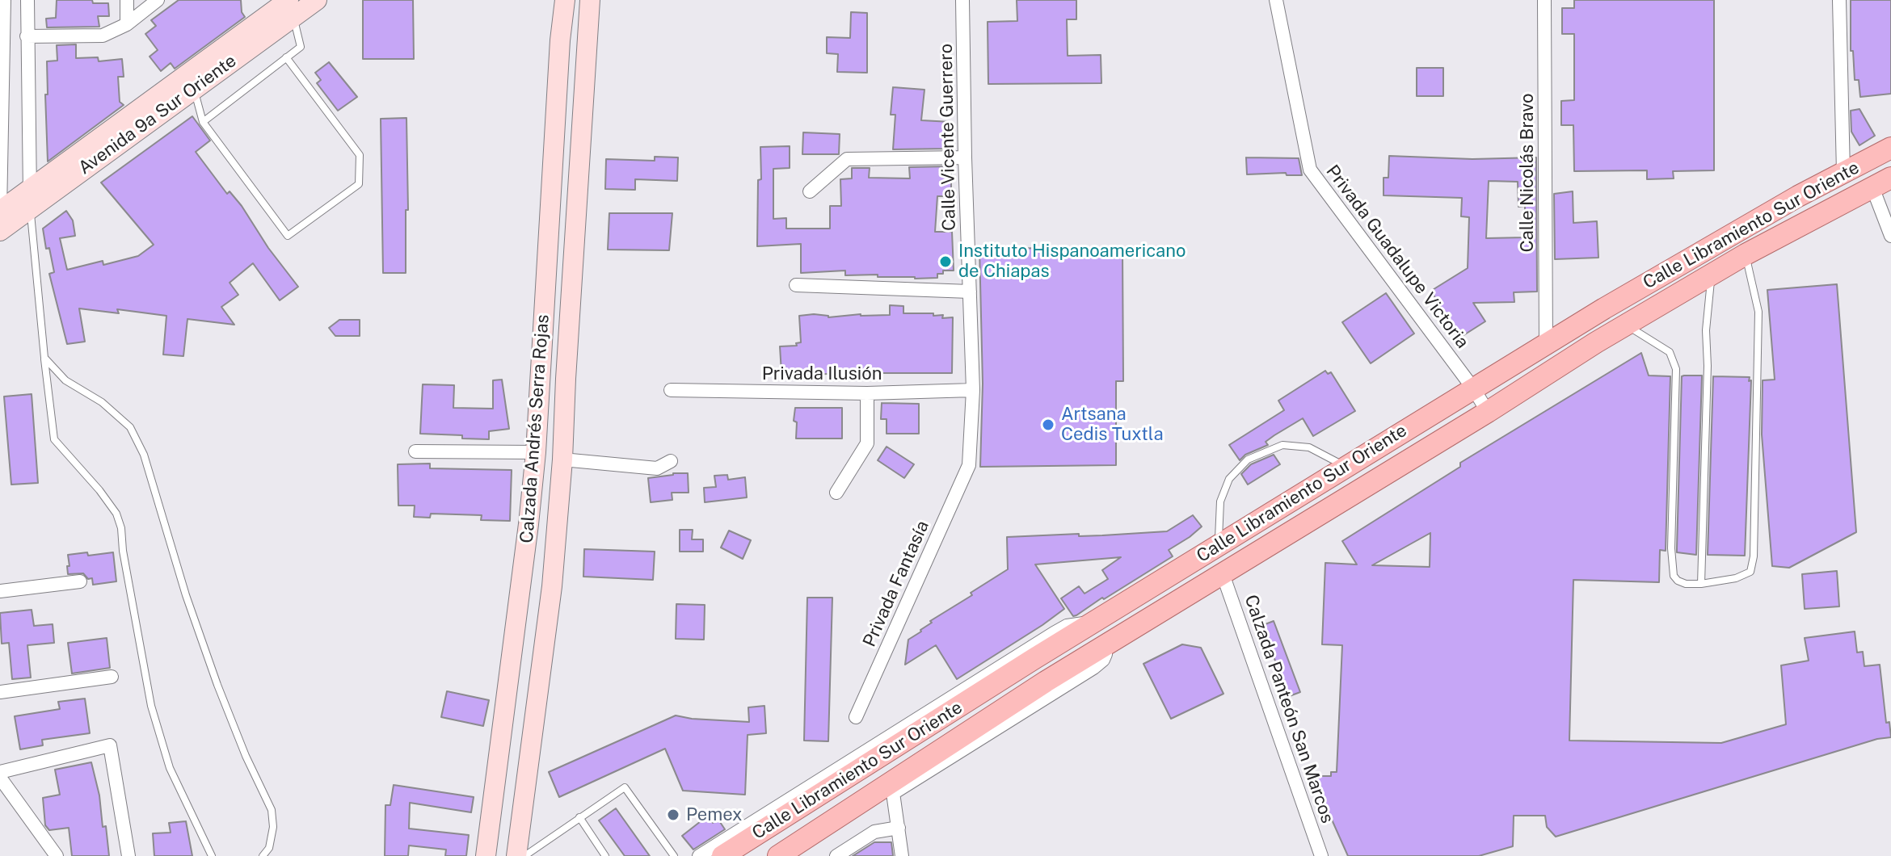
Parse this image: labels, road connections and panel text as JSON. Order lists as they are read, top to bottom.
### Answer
{
  "streets": {
    "main road": ["Avenida 9a Sur Oriente", "Calle Libramiento Sur Oriente", "Calzada Andrés Serra Rojas"],
    "street": [
      "Calle Vicente Guerrero",
      "Calle Nicolás Bravo",
      "Privada Guadalupe Victoria",
      "Privada Ilusión",
      "Privada Fantasía",
      "Calzada Panteón San Marcos"
    ]
  },
  "crossings": [
    ["Calle Vicente Guerrero", "Privada Ilusión"],
    ["Calle Vicente Guerrero", "Privada Fantasía"],
    ["Calle Nicolás Bravo", "Calle Libramiento Sur Oriente"],
    ["Calle Libramiento Sur Oriente", "Privada Guadalupe Victoria"],
    ["Calle Libramiento Sur Oriente", "Calzada Panteón San Marcos"]
  ],
  "places": ["Instituto Hispanoamericano de Chiapas", "Artsana Cedis Tuxtla", "Pemex"]
}
